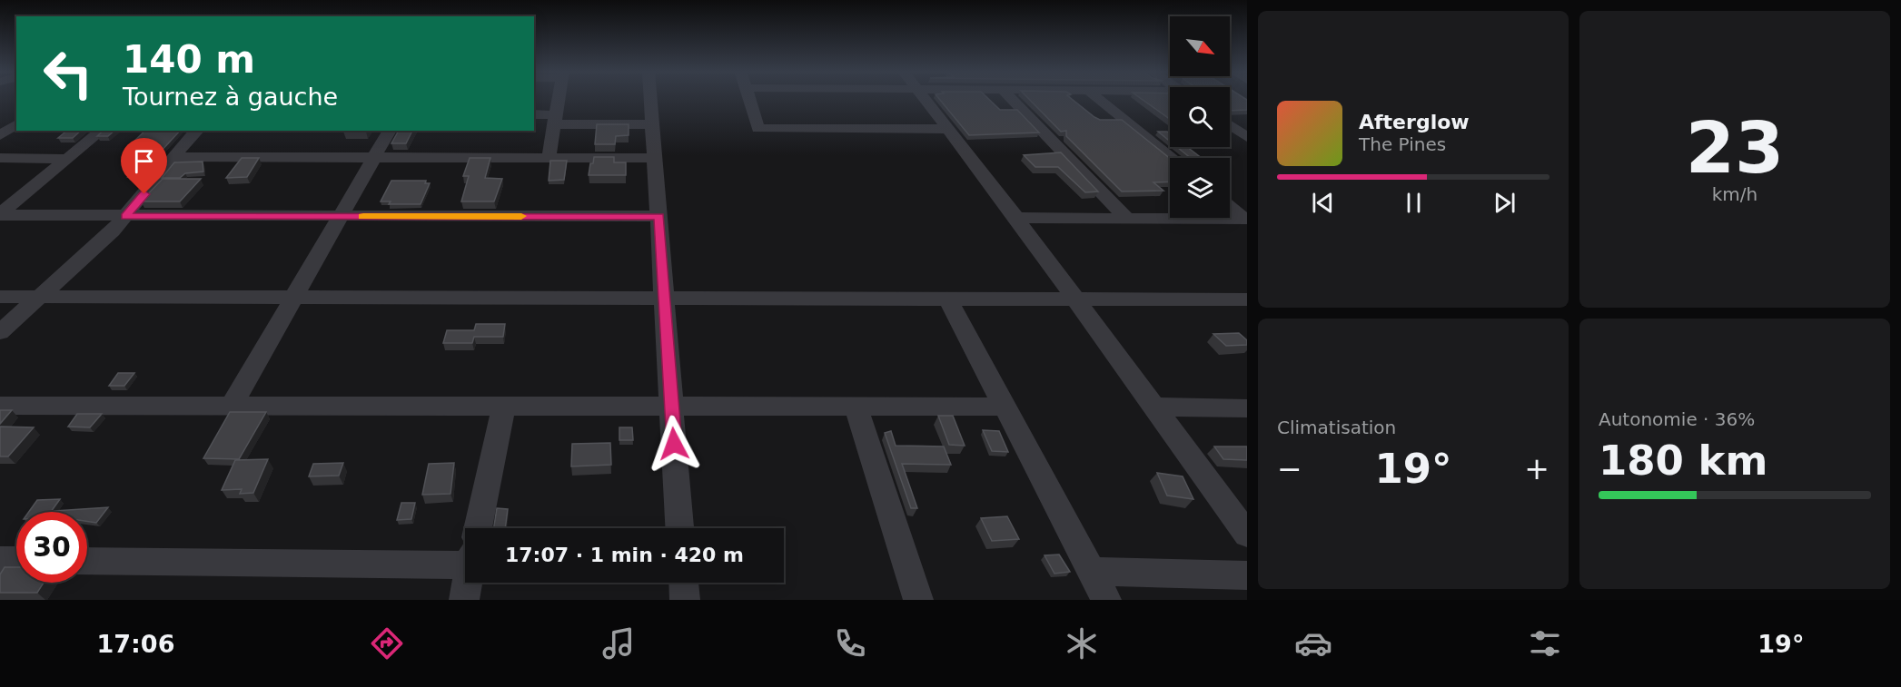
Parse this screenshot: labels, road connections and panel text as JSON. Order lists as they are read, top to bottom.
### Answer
{
  "north": "bottom right",
  "page": {
    "tile": [
      ["23", "km/h"],
      "Climatisation",
      ["Autonomie · 36%", "180 km"]
    ],
    "turn": ["140 m", "Tournez à gauche"],
    "song": ["Afterglow", "The Pines"],
    "heat": ["−", "19°", "+"],
    "limit": "30",
    "trip": "17:07 · 1 min · 420 m",
    "tabs": ["17:06", "19°"]
  }
}
